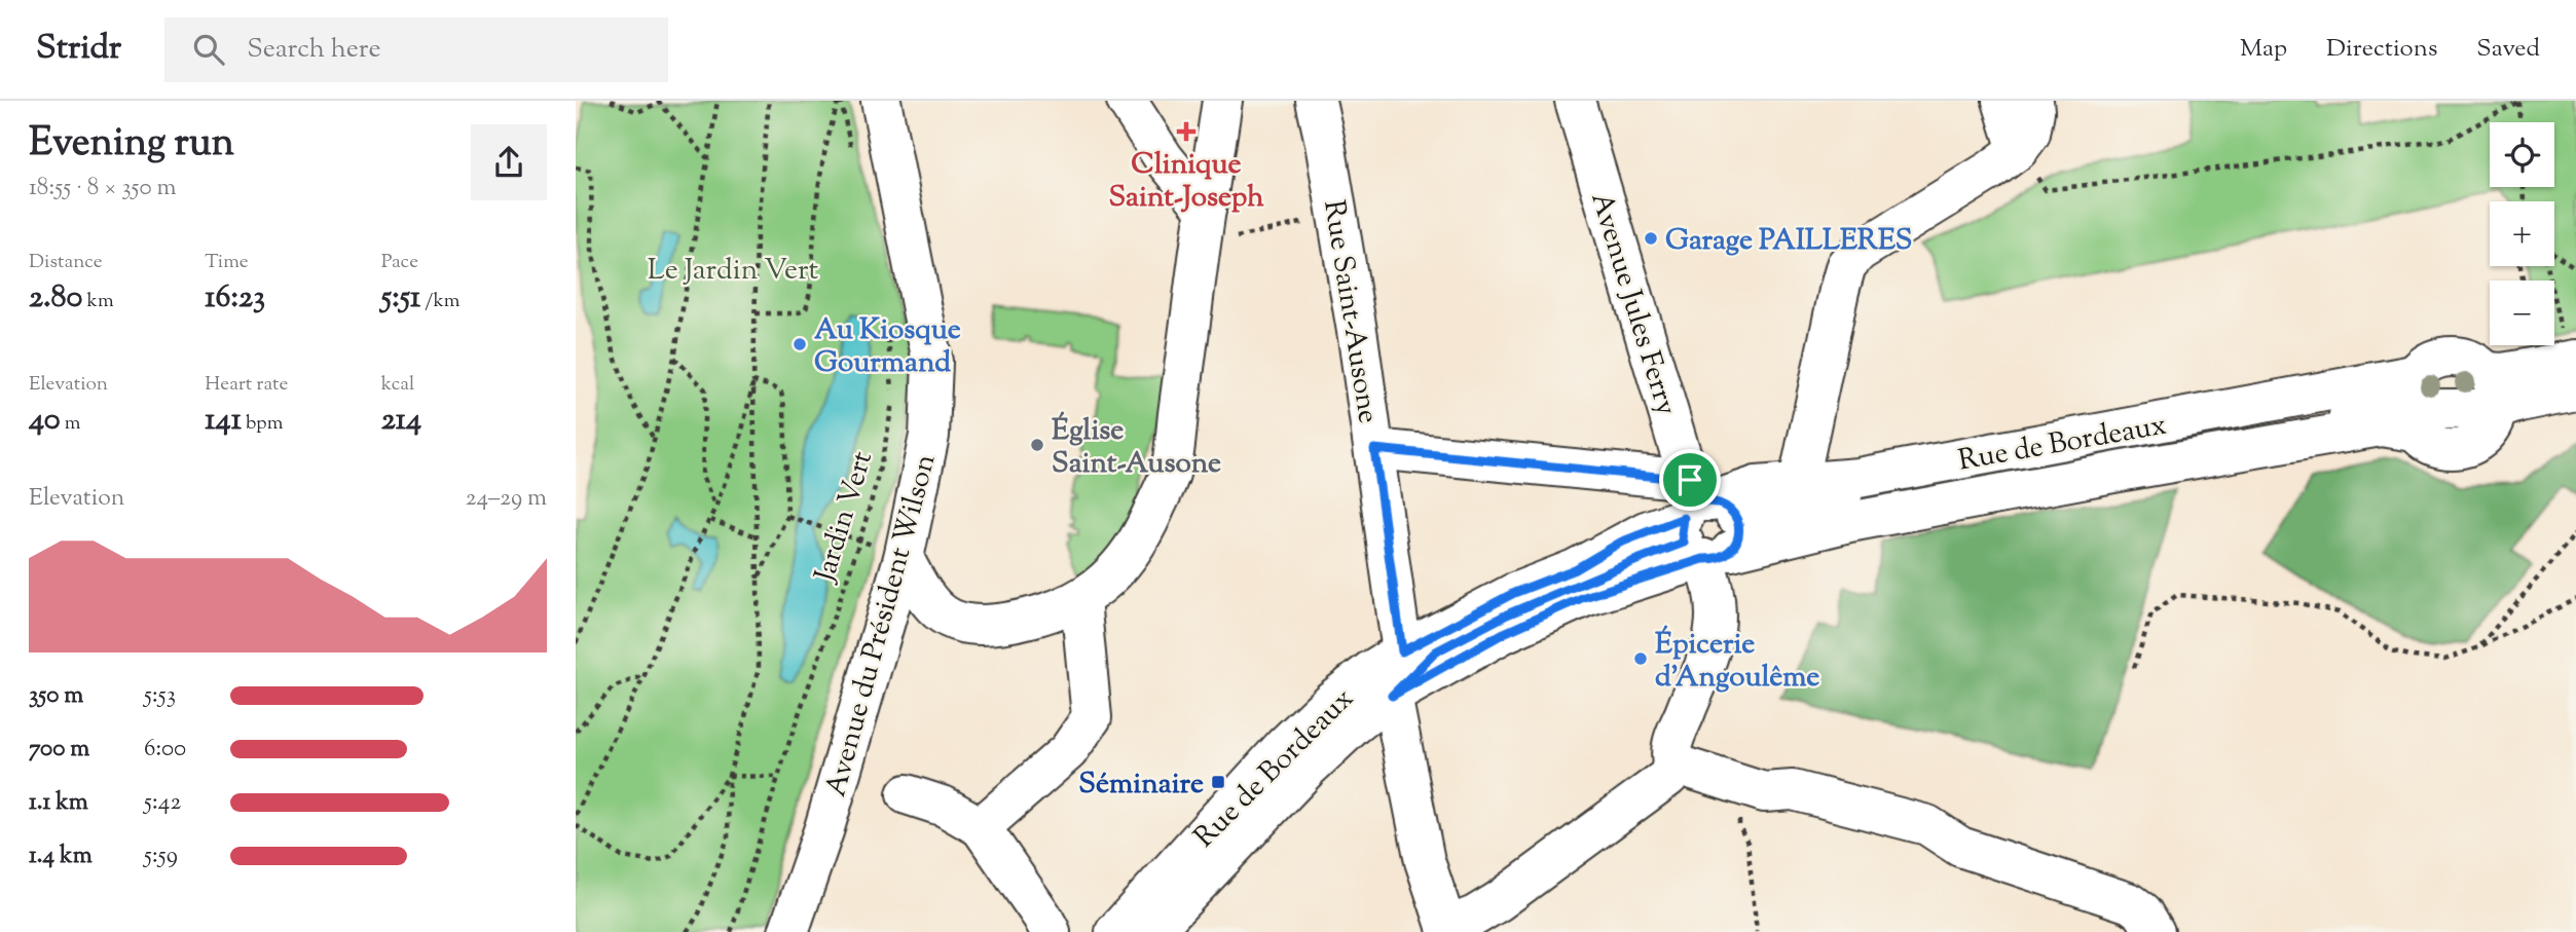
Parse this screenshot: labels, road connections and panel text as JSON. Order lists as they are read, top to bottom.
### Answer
{
  "streets": {
    "street": [
      "Avenue Jules Ferry",
      "Rue Saint-Ausone",
      "Rue de Bordeaux",
      "Avenue du Président Wilson"
    ],
    "path": ["Jardin Vert"]
  },
  "crossings": [
    ["Avenue Jules Ferry", "Rue de Bordeaux"],
    ["Rue Saint-Ausone", "Rue de Bordeaux"]
  ],
  "parks": ["Le Jardin Vert"],
  "places": {
    "health": ["Clinique Saint-Joseph"],
    "other": [
      "Garage PAILLERES",
      "Au Kiosque Gourmand",
      "Église Saint-Ausone",
      "Épicerie d'Angoulême"
    ],
    "transit": ["Séminaire"]
  },
  "page": {
    "header": "Stridr",
    "search": "Search here",
    "nav": ["Map", "Directions", "Saved"],
    "heading": ["Evening run", "18:55 · 8 × 350 m"],
    "map_buttons": ["+", "−"],
    "stats": [
      ["Distance", "2.80 km"],
      ["Time", "16:23"],
      ["Pace", "5:51 /km"],
      ["Elevation", "40 m"],
      ["Heart rate", "141 bpm"],
      ["kcal", "214"]
    ],
    "chart": ["Elevation", "24–29 m"],
    "list": [
      {
        "name": "350 m",
        "note": "5:53"
      },
      {
        "name": "700 m",
        "note": "6:00"
      },
      {
        "name": "1.1 km",
        "note": "5:42"
      },
      {
        "name": "1.4 km",
        "note": "5:59"
      }
    ]
  }
}
